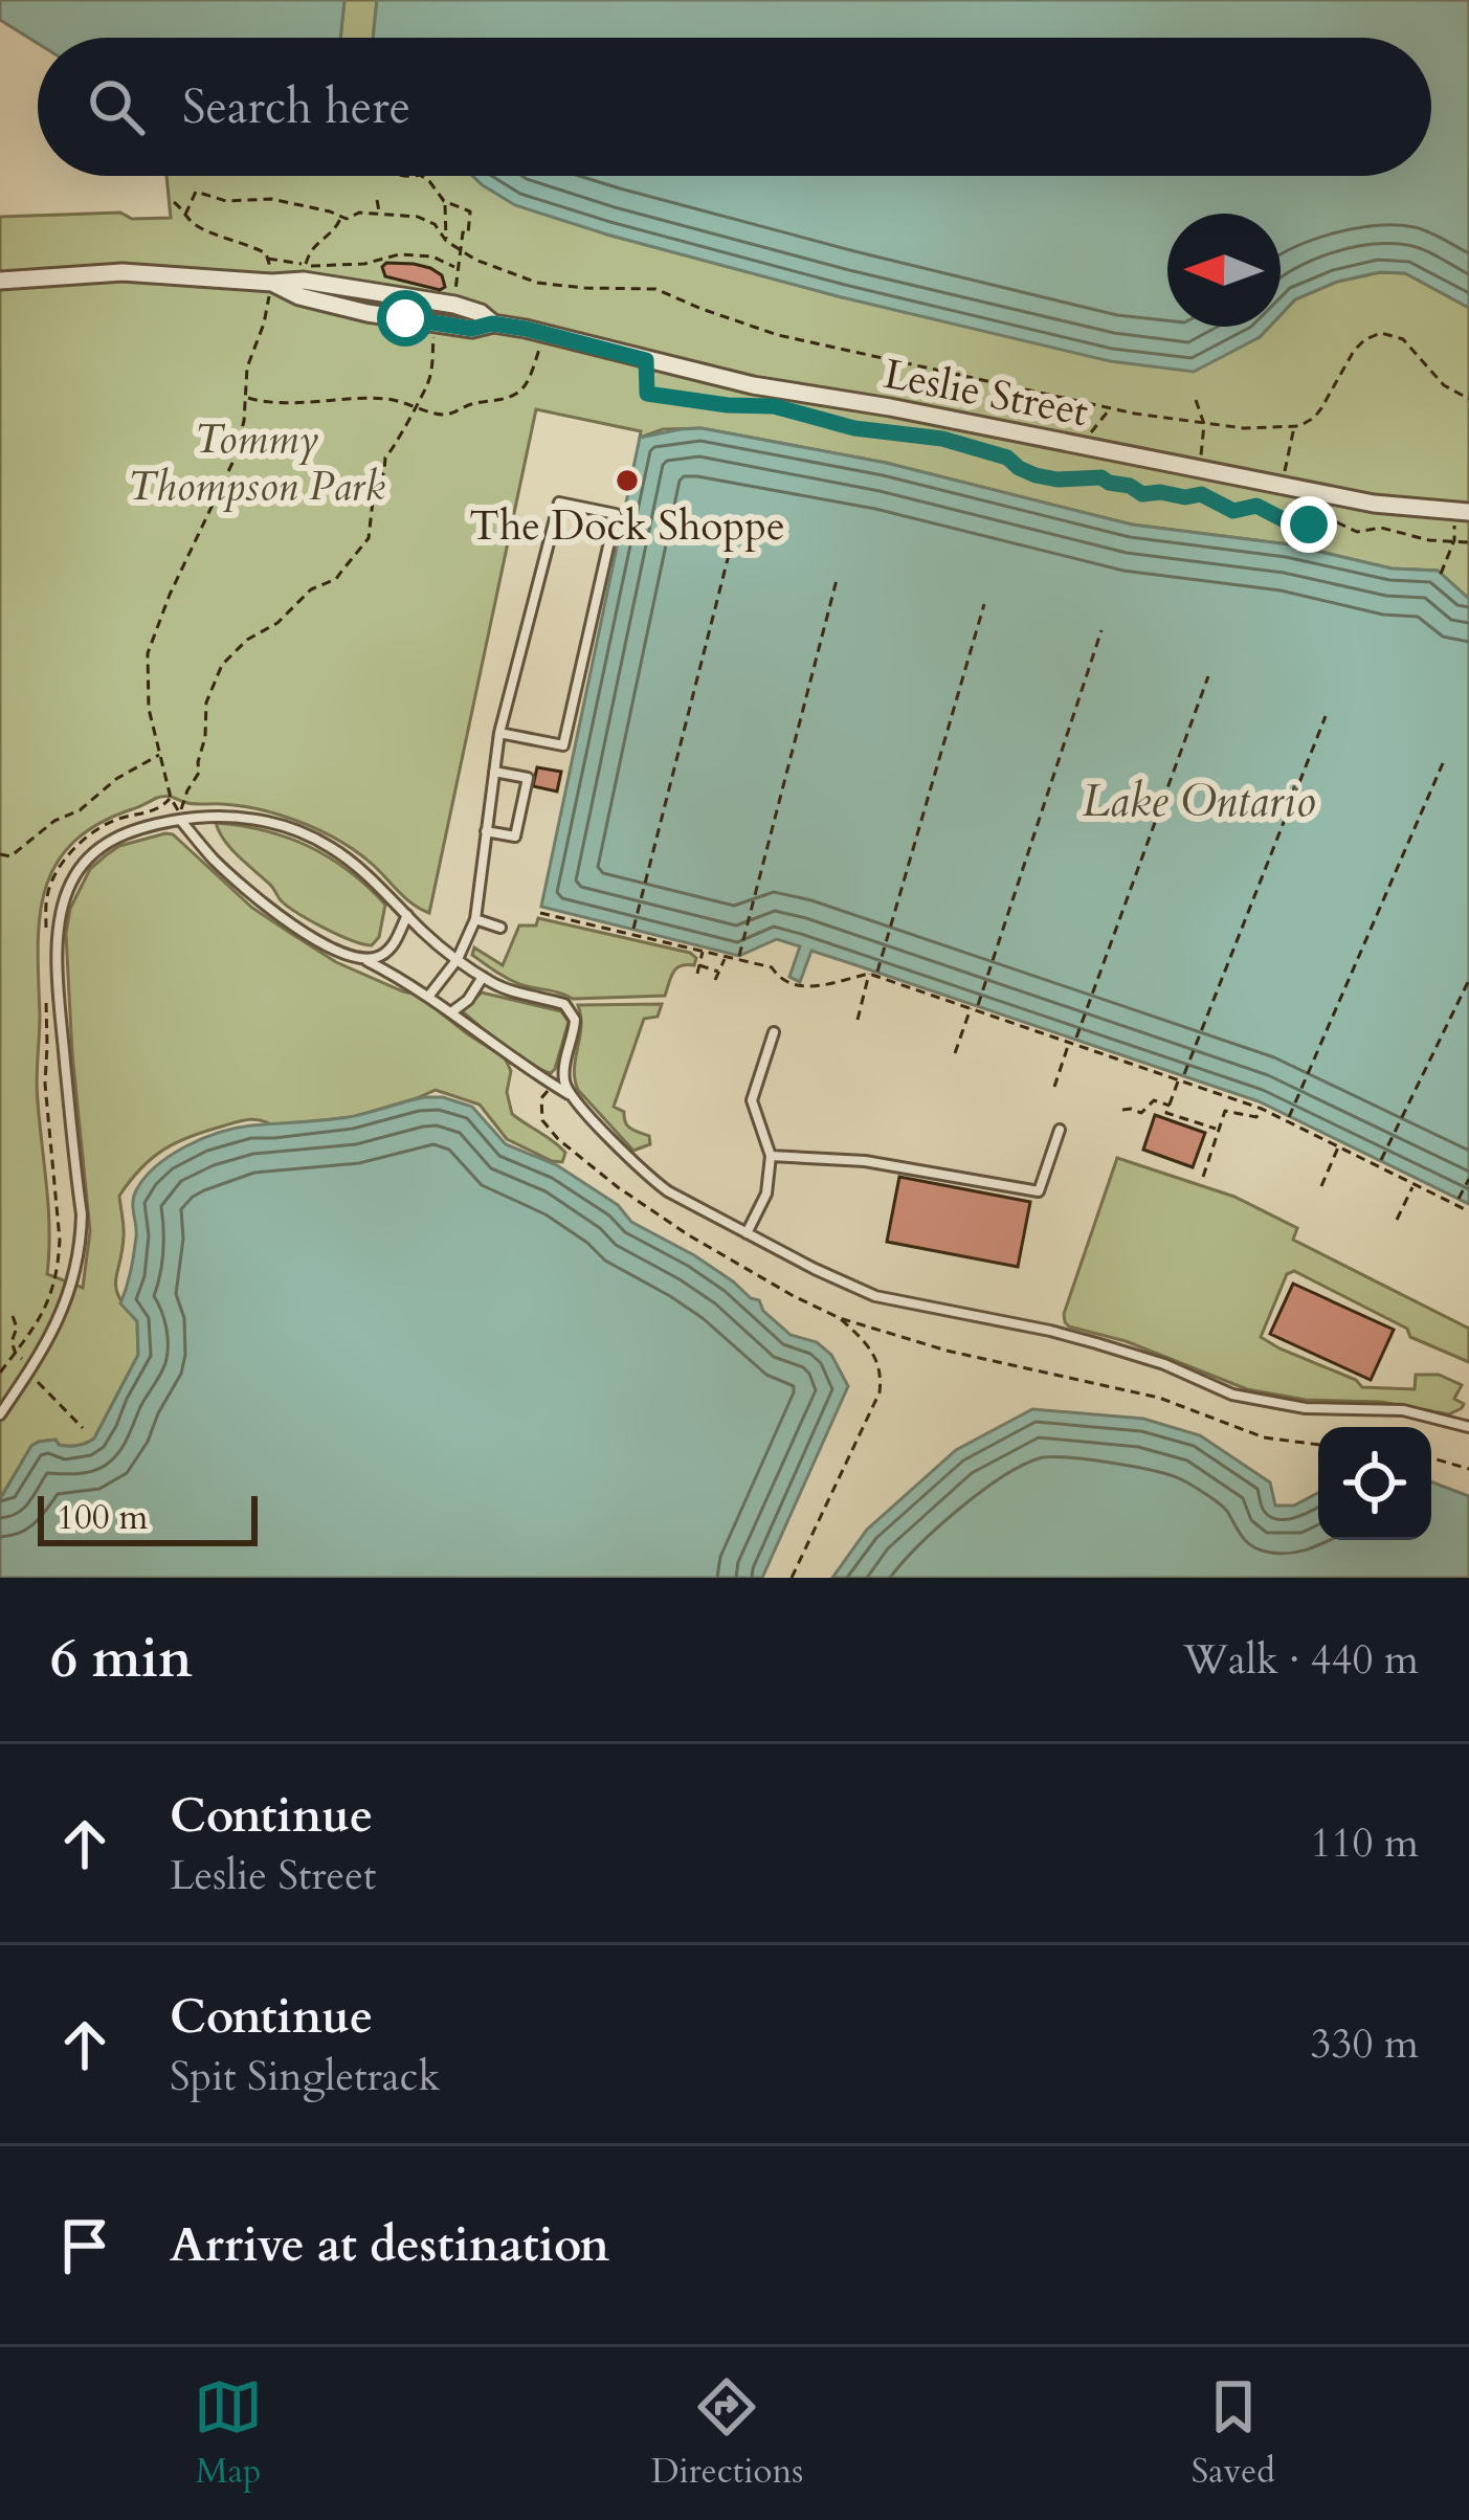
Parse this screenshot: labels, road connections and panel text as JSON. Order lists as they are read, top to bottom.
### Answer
{
  "streets": {
    "street": ["Leslie Street"]
  },
  "water": ["Lake Ontario"],
  "parks": ["Tommy Thompson Park"],
  "places": ["The Dock Shoppe"],
  "scale_bar": "100 m",
  "north": "left",
  "page": {
    "search": "Search here",
    "scale": "100 m",
    "heading": ["6 min", "Walk · 440 m"],
    "list": [
      ["Continue", "Leslie Street", "110 m"],
      ["Continue", "Spit Singletrack", "330 m"],
      "Arrive at destination"
    ],
    "nav": ["Map", "Directions", "Saved"]
  }
}
